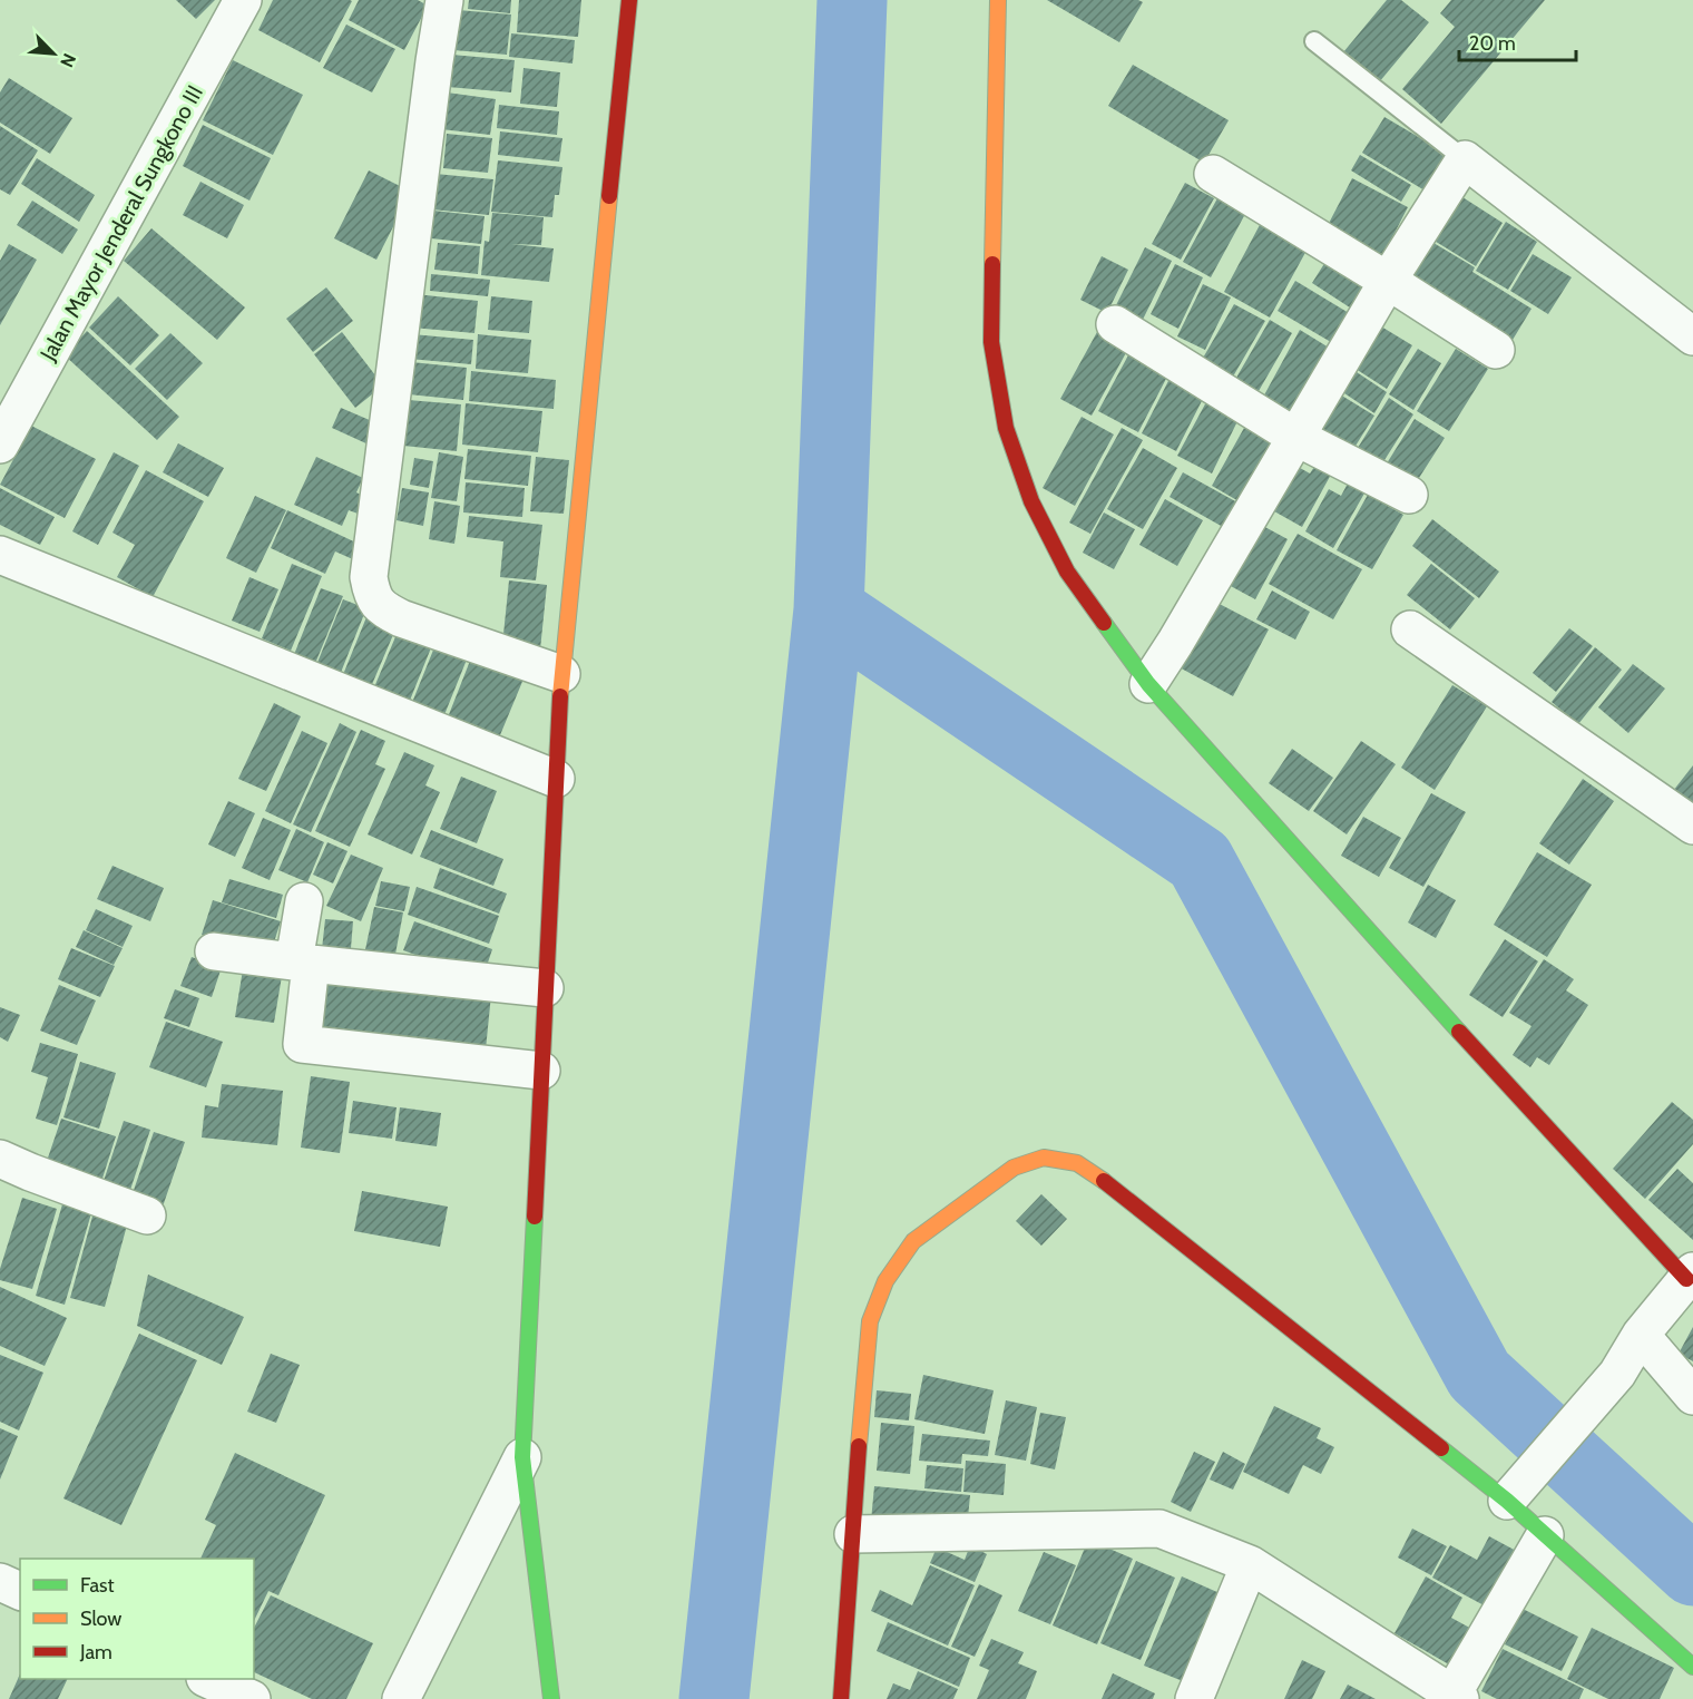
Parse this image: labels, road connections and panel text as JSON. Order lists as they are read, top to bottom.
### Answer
{
  "streets": {
    "street": ["Jalan Mayor Jenderal Sungkono III"]
  },
  "legend": ["Fast", "Slow", "Jam"],
  "scale_bar": "20 m",
  "north": "bottom right"
}
